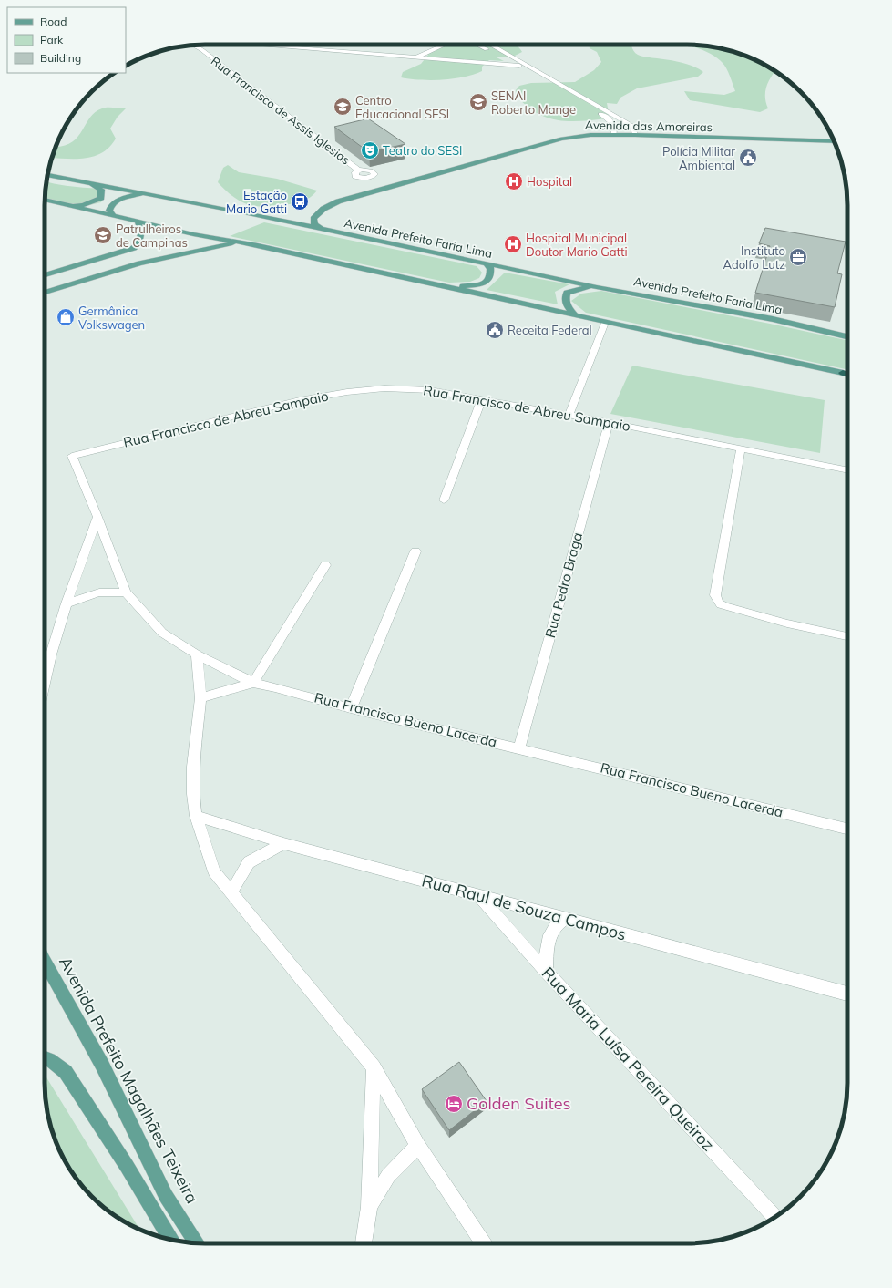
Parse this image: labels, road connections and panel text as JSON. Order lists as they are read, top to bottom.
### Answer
{
  "streets": {
    "main road": ["Avenida das Amoreiras", "Avenida Prefeito Faria Lima", "Avenida Prefeito Magalhães Teixeira"],
    "street": [
      "Rua Francisco de Assis Iglesias",
      "Rua Francisco de Abreu Sampaio",
      "Rua Pedro Braga",
      "Rua Francisco Bueno Lacerda",
      "Rua Raul de Souza Campos",
      "Rua Maria Luísa Pereira Queiroz"
    ]
  },
  "crossings": [
    ["Avenida das Amoreiras", "Avenida Prefeito Faria Lima"],
    ["Rua Francisco de Abreu Sampaio", "Rua Pedro Braga"],
    ["Rua Francisco de Abreu Sampaio", "Rua Francisco Bueno Lacerda"],
    ["Rua Pedro Braga", "Rua Francisco Bueno Lacerda"],
    ["Rua Raul de Souza Campos", "Rua Maria Luísa Pereira Queiroz"]
  ],
  "places": {
    "school or university": ["SENAI Roberto Mange", "Centro Educacional SESI", "Patrulheiros de Campinas"],
    "theatre": ["Teatro do SESI"],
    "public building": ["Polícia Militar Ambiental", "Receita Federal"],
    "hospital": ["Hospital", "Hospital Municipal Doutor Mario Gatti"],
    "bus stop": ["Estação Mario Gatti"],
    "office": ["Instituto Adolfo Lutz"],
    "shop": ["Germânica Volkswagen"],
    "hotel": ["Golden Suites"]
  },
  "legend": ["Road", "Park", "Building"]
}
